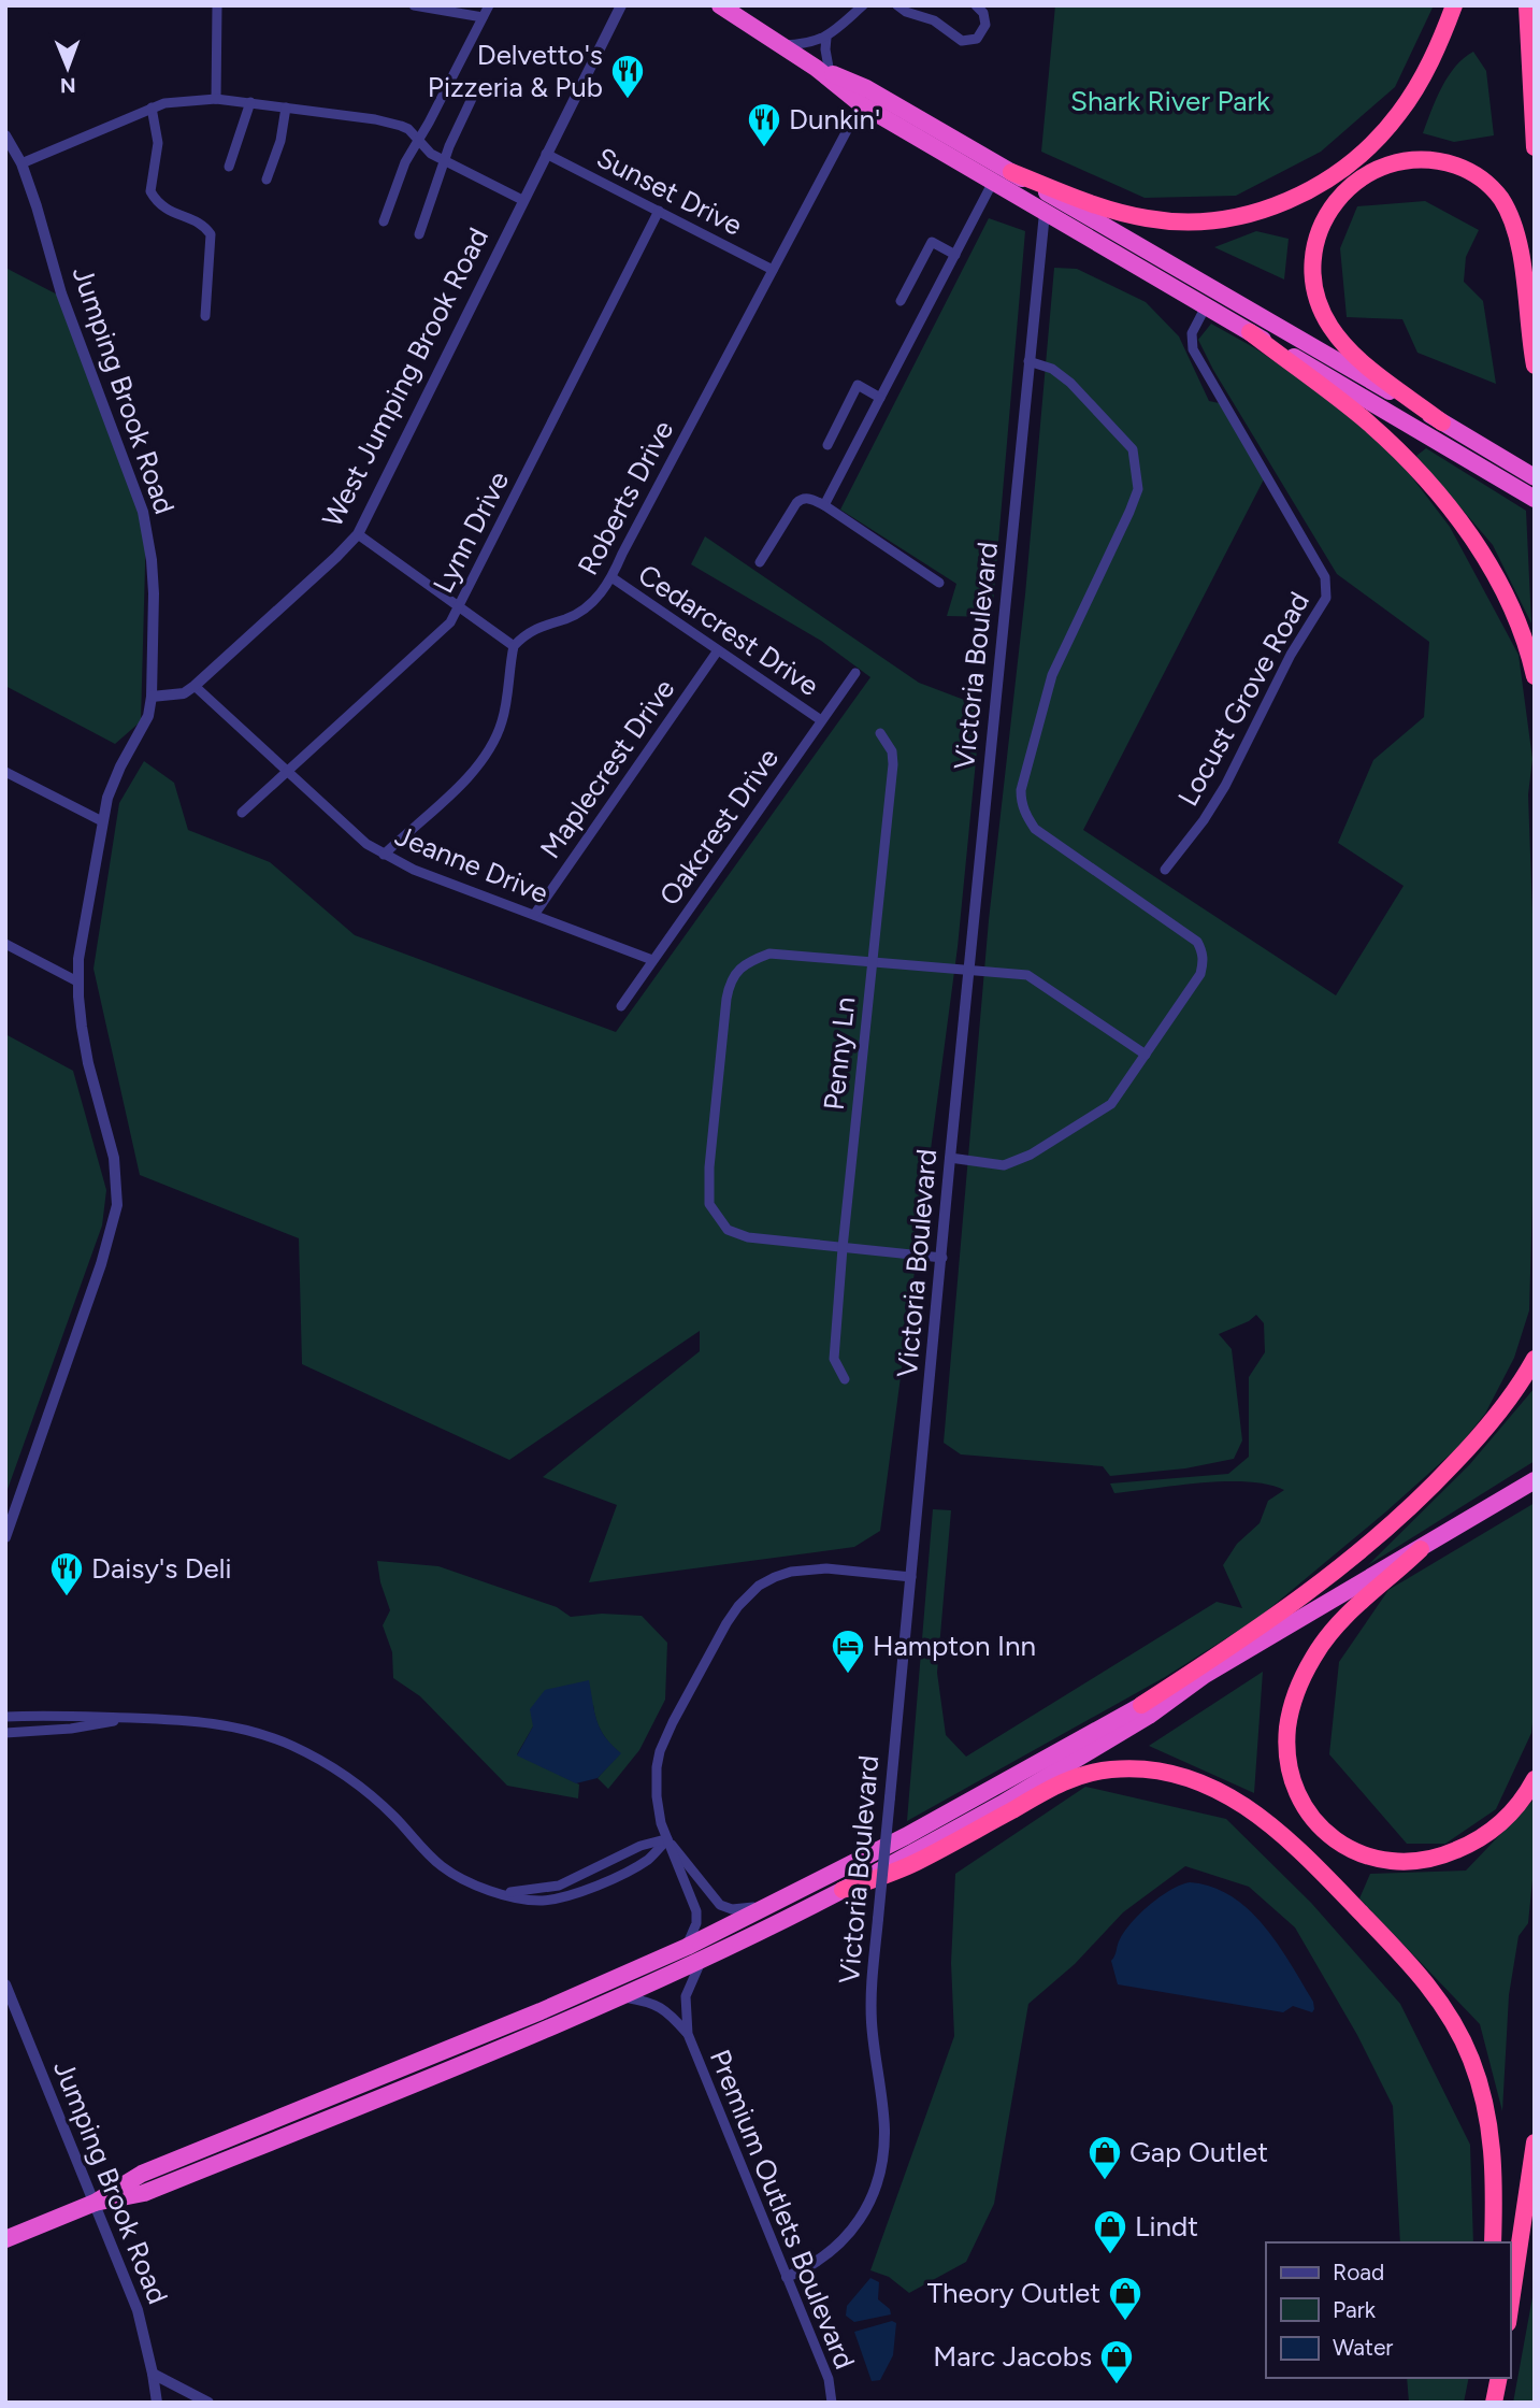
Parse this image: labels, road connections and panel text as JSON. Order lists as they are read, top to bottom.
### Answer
{
  "streets": {
    "street": [
      "Sunset Drive",
      "West Jumping Brook Road",
      "Jumping Brook Road",
      "Roberts Drive",
      "Lynn Drive",
      "Cedarcrest Drive",
      "Victoria Boulevard",
      "Locust Grove Road",
      "Maplecrest Drive",
      "Oakcrest Drive",
      "Jeanne Drive",
      "Penny Ln",
      "Premium Outlets Boulevard"
    ]
  },
  "crossings": [
    ["Sunset Drive", "West Jumping Brook Road"],
    ["Sunset Drive", "Roberts Drive"],
    ["Sunset Drive", "Lynn Drive"],
    ["West Jumping Brook Road", "Jumping Brook Road"],
    ["West Jumping Brook Road", "Jeanne Drive"],
    ["Roberts Drive", "Cedarcrest Drive"],
    ["Lynn Drive", "Jeanne Drive"],
    ["Cedarcrest Drive", "Maplecrest Drive"],
    ["Cedarcrest Drive", "Oakcrest Drive"],
    ["Victoria Boulevard", "Premium Outlets Boulevard"],
    ["Maplecrest Drive", "Jeanne Drive"],
    ["Oakcrest Drive", "Jeanne Drive"]
  ],
  "parks": ["Shark River Park"],
  "places": {
    "restaurant": ["Delvetto's Pizzeria & Pub", "Dunkin'", "Daisy's Deli"],
    "hotel": ["Hampton Inn"],
    "shop": [
      "Gap Outlet",
      "Lindt",
      "Theory Outlet",
      "Marc Jacobs"
    ]
  },
  "legend": ["Road", "Park", "Water"],
  "north": "bottom"
}
